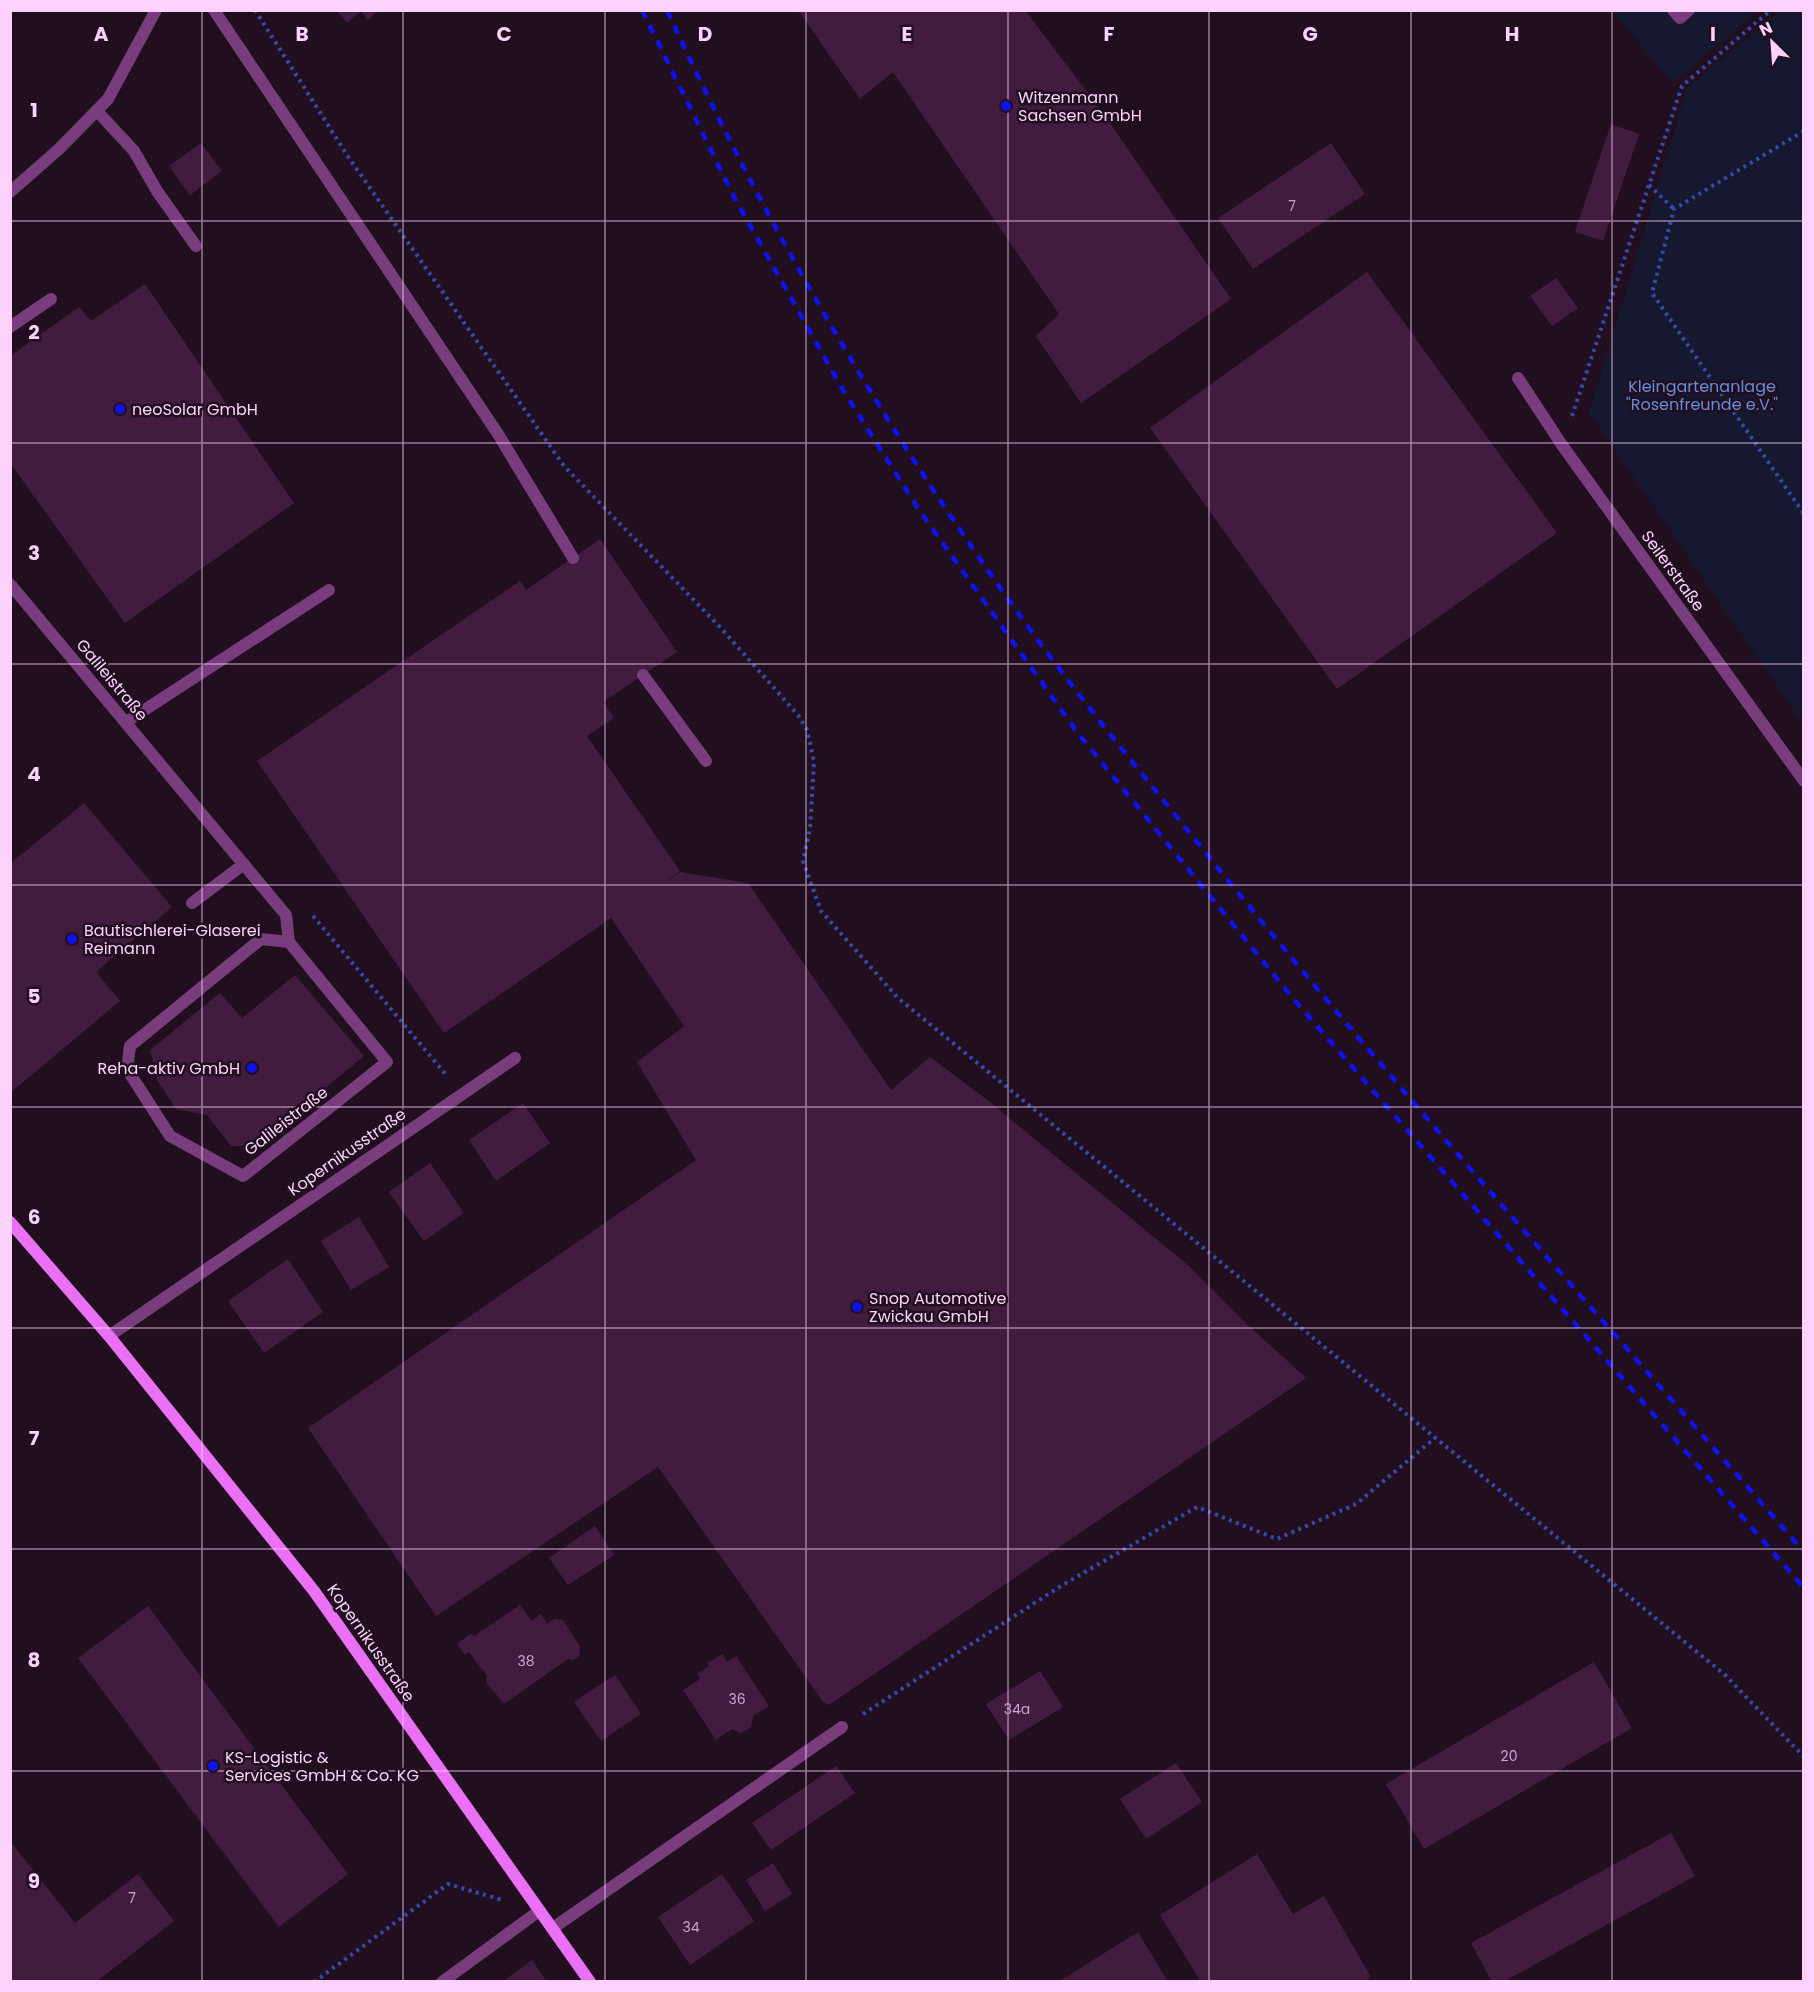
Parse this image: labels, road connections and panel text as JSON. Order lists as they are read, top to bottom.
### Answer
{
  "streets": {
    "street": ["Seilerstraße", "Galileistraße", "Kopernikusstraße"]
  },
  "parks": ["Kleingartenanlage \"Rosenfreunde e.V.\""],
  "places": [
    "Witzenmann Sachsen GmbH",
    "neoSolar GmbH",
    "Bautischlerei-Glaserei Reimann",
    "Reha-aktiv GmbH",
    "Snop Automotive Zwickau GmbH",
    "KS-Logistic & Services GmbH & Co. KG"
  ],
  "house_numbers": [
    "7",
    "38",
    "36",
    "34a",
    "20",
    "7",
    "34"
  ],
  "north": "top left",
  "grid": {
    "columns": [
      "A",
      "B",
      "C",
      "D",
      "E",
      "F",
      "G",
      "H",
      "I"
    ],
    "rows": [
      "1",
      "2",
      "3",
      "4",
      "5",
      "6",
      "7",
      "8",
      "9"
    ]
  }
}
